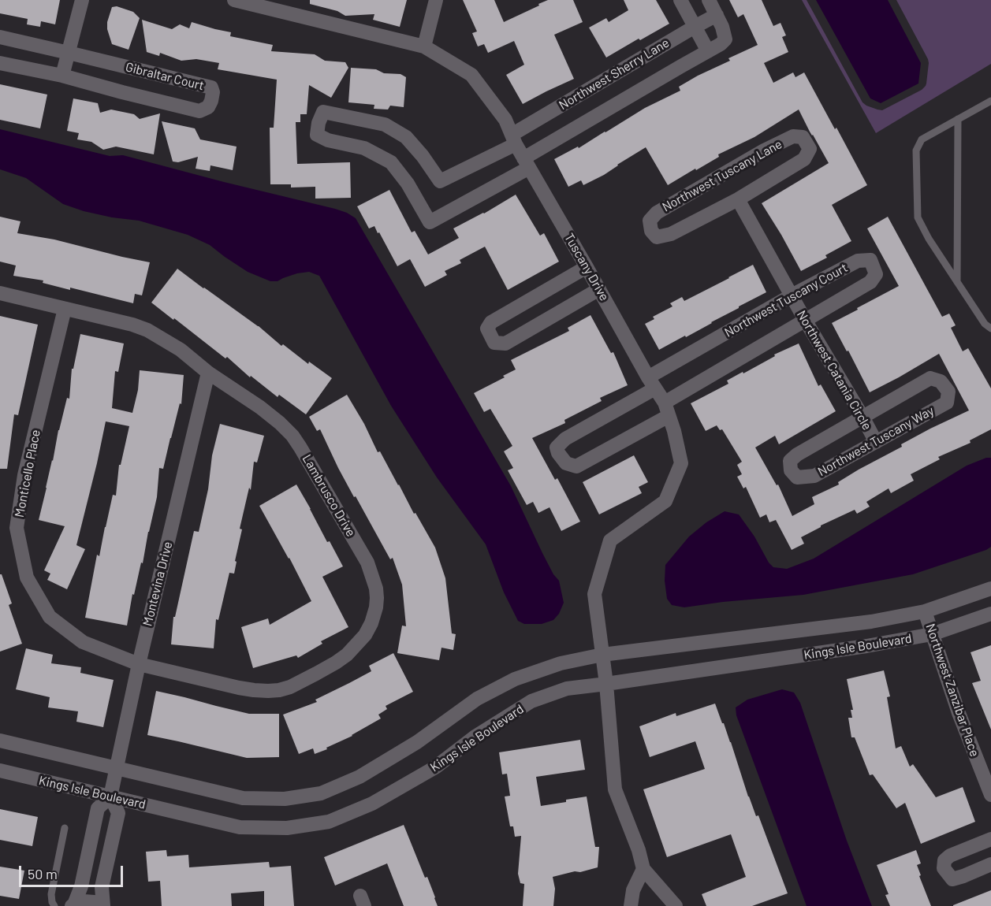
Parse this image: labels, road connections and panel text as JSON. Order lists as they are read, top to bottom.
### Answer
{
  "streets": {
    "street": [
      "Northwest Sherry Lane",
      "Gibraltar Court",
      "Northwest Tuscany Lane",
      "Tuscany Drive",
      "Northwest Tuscany Court",
      "Northwest Catania Circle",
      "Northwest Tuscany Way",
      "Monticello Place",
      "Lambrusco Drive",
      "Montevina Drive",
      "Kings Isle Boulevard",
      "Northwest Zanzibar Place"
    ]
  },
  "crossings": [
    ["Northwest Sherry Lane", "Tuscany Drive"],
    ["Northwest Tuscany Lane", "Northwest Catania Circle"],
    ["Tuscany Drive", "Northwest Tuscany Court"],
    ["Tuscany Drive", "Kings Isle Boulevard"],
    ["Northwest Tuscany Court", "Northwest Catania Circle"],
    ["Northwest Catania Circle", "Northwest Tuscany Way"],
    ["Monticello Place", "Lambrusco Drive"],
    ["Monticello Place", "Montevina Drive"],
    ["Lambrusco Drive", "Montevina Drive"],
    ["Montevina Drive", "Kings Isle Boulevard"],
    ["Kings Isle Boulevard", "Northwest Zanzibar Place"]
  ],
  "scale_bar": "50 m"
}
